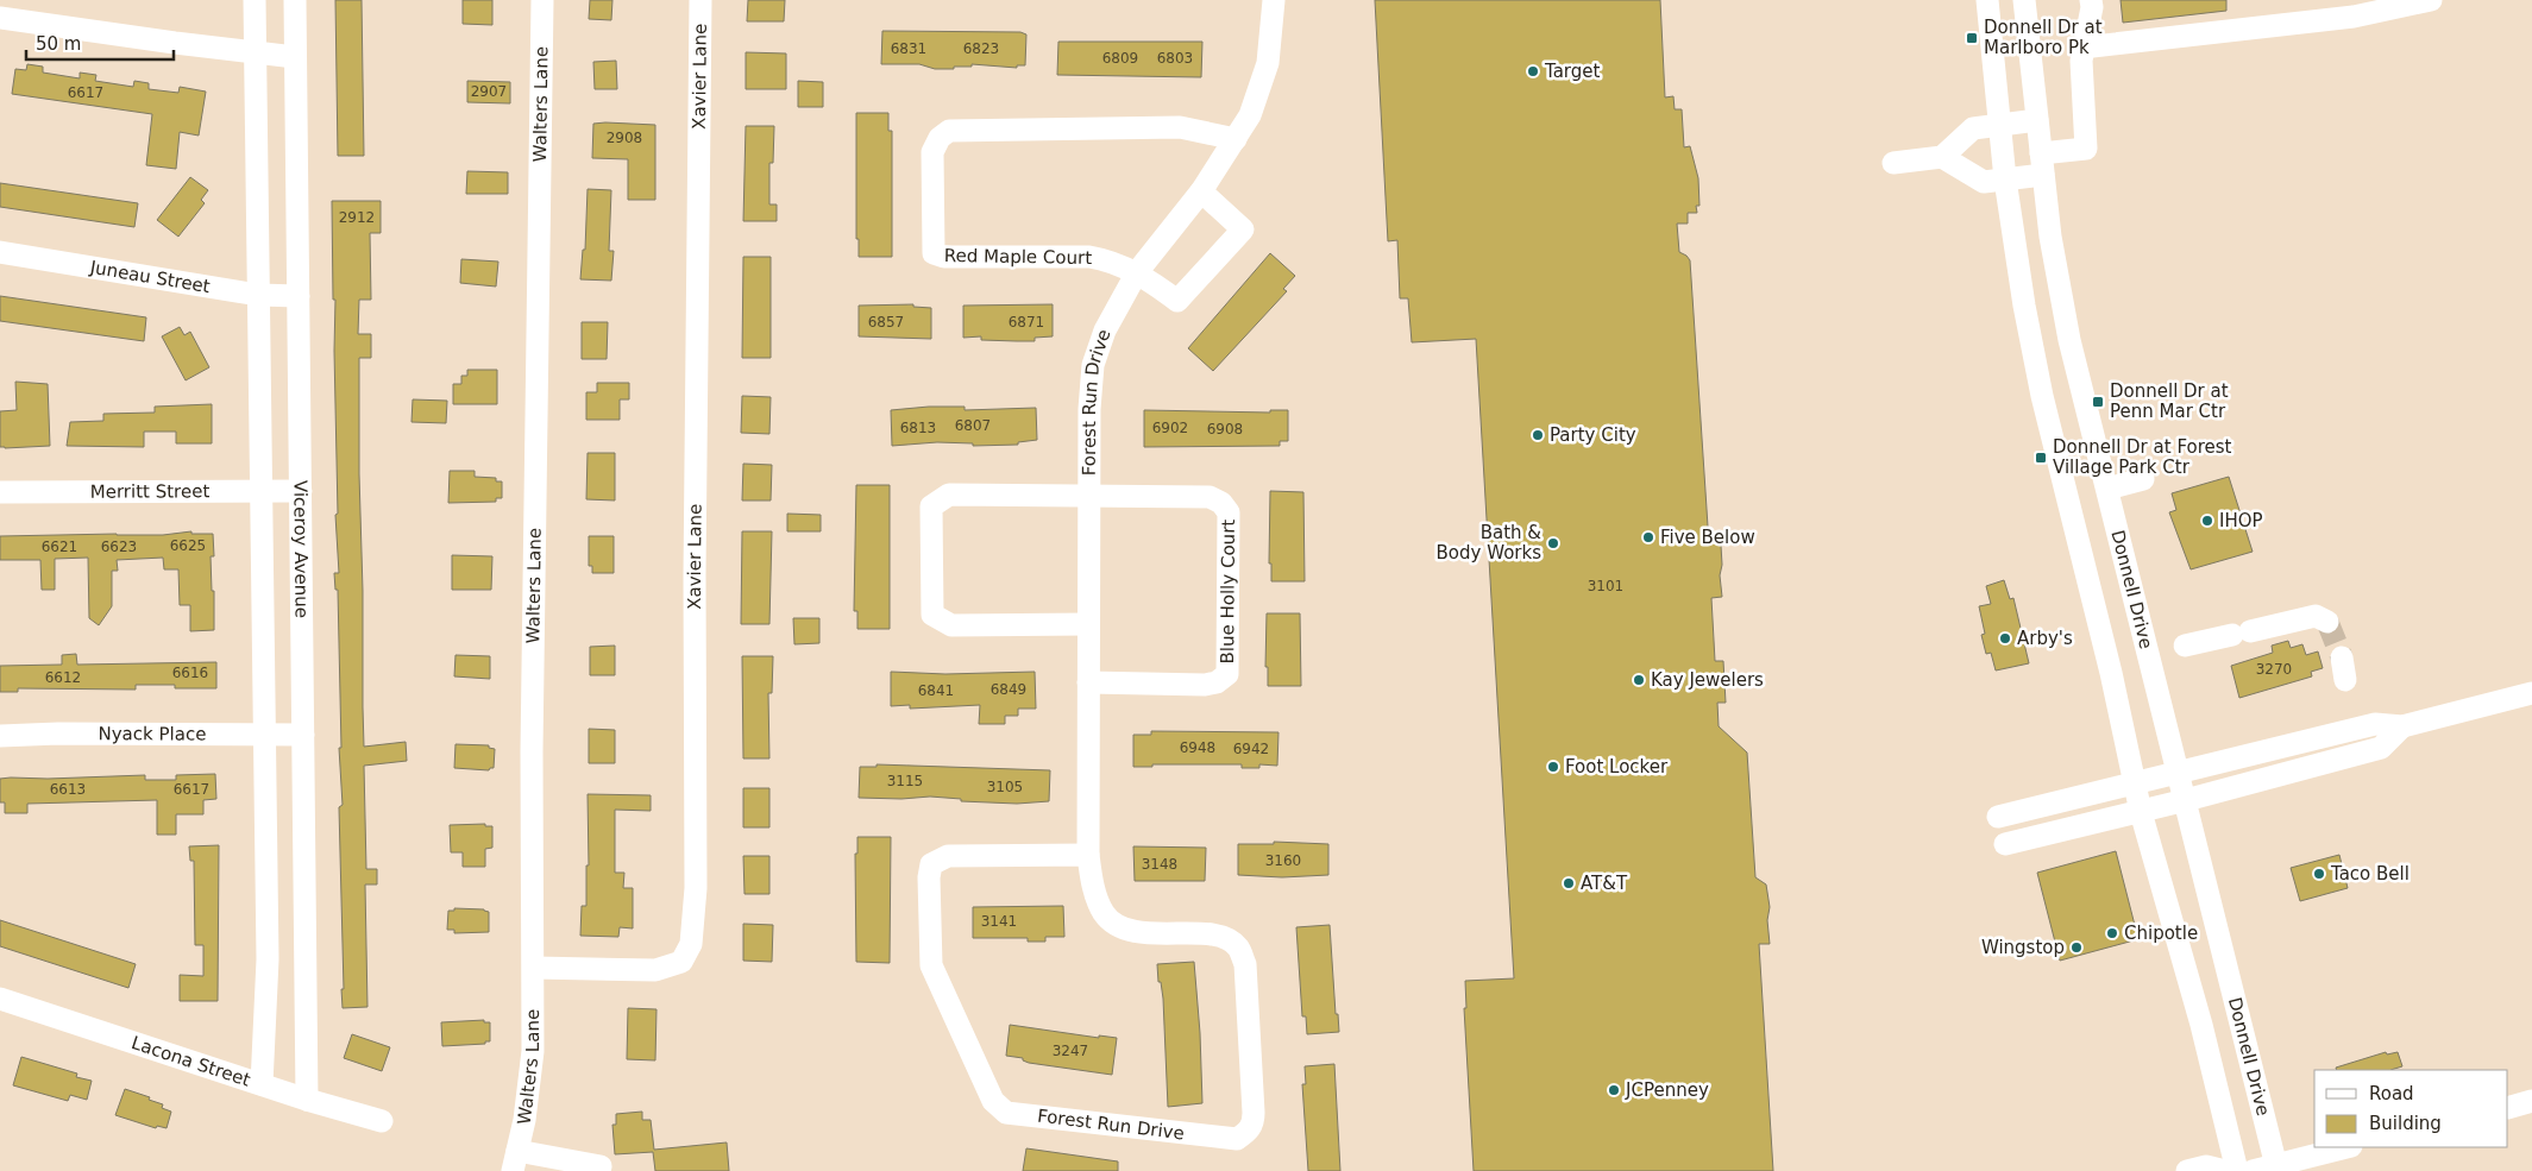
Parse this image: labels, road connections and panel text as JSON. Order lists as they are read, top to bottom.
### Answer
{
  "streets": {
    "street": [
      "Xavier Lane",
      "Walters Lane",
      "Red Maple Court",
      "Juneau Street",
      "Forest Run Drive",
      "Merritt Street",
      "Viceroy Avenue",
      "Donnell Drive",
      "Blue Holly Court",
      "Nyack Place",
      "Lacona Street"
    ]
  },
  "crossings": [
    ["Xavier Lane", "Walters Lane"],
    ["Red Maple Court", "Forest Run Drive"],
    ["Juneau Street", "Viceroy Avenue"],
    ["Forest Run Drive", "Blue Holly Court"],
    ["Merritt Street", "Viceroy Avenue"],
    ["Viceroy Avenue", "Nyack Place"],
    ["Viceroy Avenue", "Lacona Street"]
  ],
  "places": {
    "transit": ["Donnell Dr at Marlboro Pk", "Donnell Dr at Penn Mar Ctr", "Donnell Dr at Forest Village Park Ctr"],
    "other": [
      "Target",
      "Party City",
      "IHOP",
      "Five Below",
      "Bath & Body Works",
      "Arby's",
      "Kay Jewelers",
      "Foot Locker",
      "Taco Bell",
      "AT&T",
      "Chipotle",
      "Wingstop",
      "JCPenney"
    ]
  },
  "house_numbers": [
    "6831",
    "6823",
    "6809",
    "6803",
    "2907",
    "6617",
    "2908",
    "2912",
    "6857",
    "6871",
    "6807",
    "6813",
    "6902",
    "6908",
    "6625",
    "6621",
    "6623",
    "3101",
    "3270",
    "6616",
    "6612",
    "6849",
    "6841",
    "6948",
    "6942",
    "3115",
    "3105",
    "6613",
    "6617",
    "3160",
    "3148",
    "3141",
    "3247"
  ],
  "legend": ["Road", "Building"],
  "scale_bar": "50 m"
}
